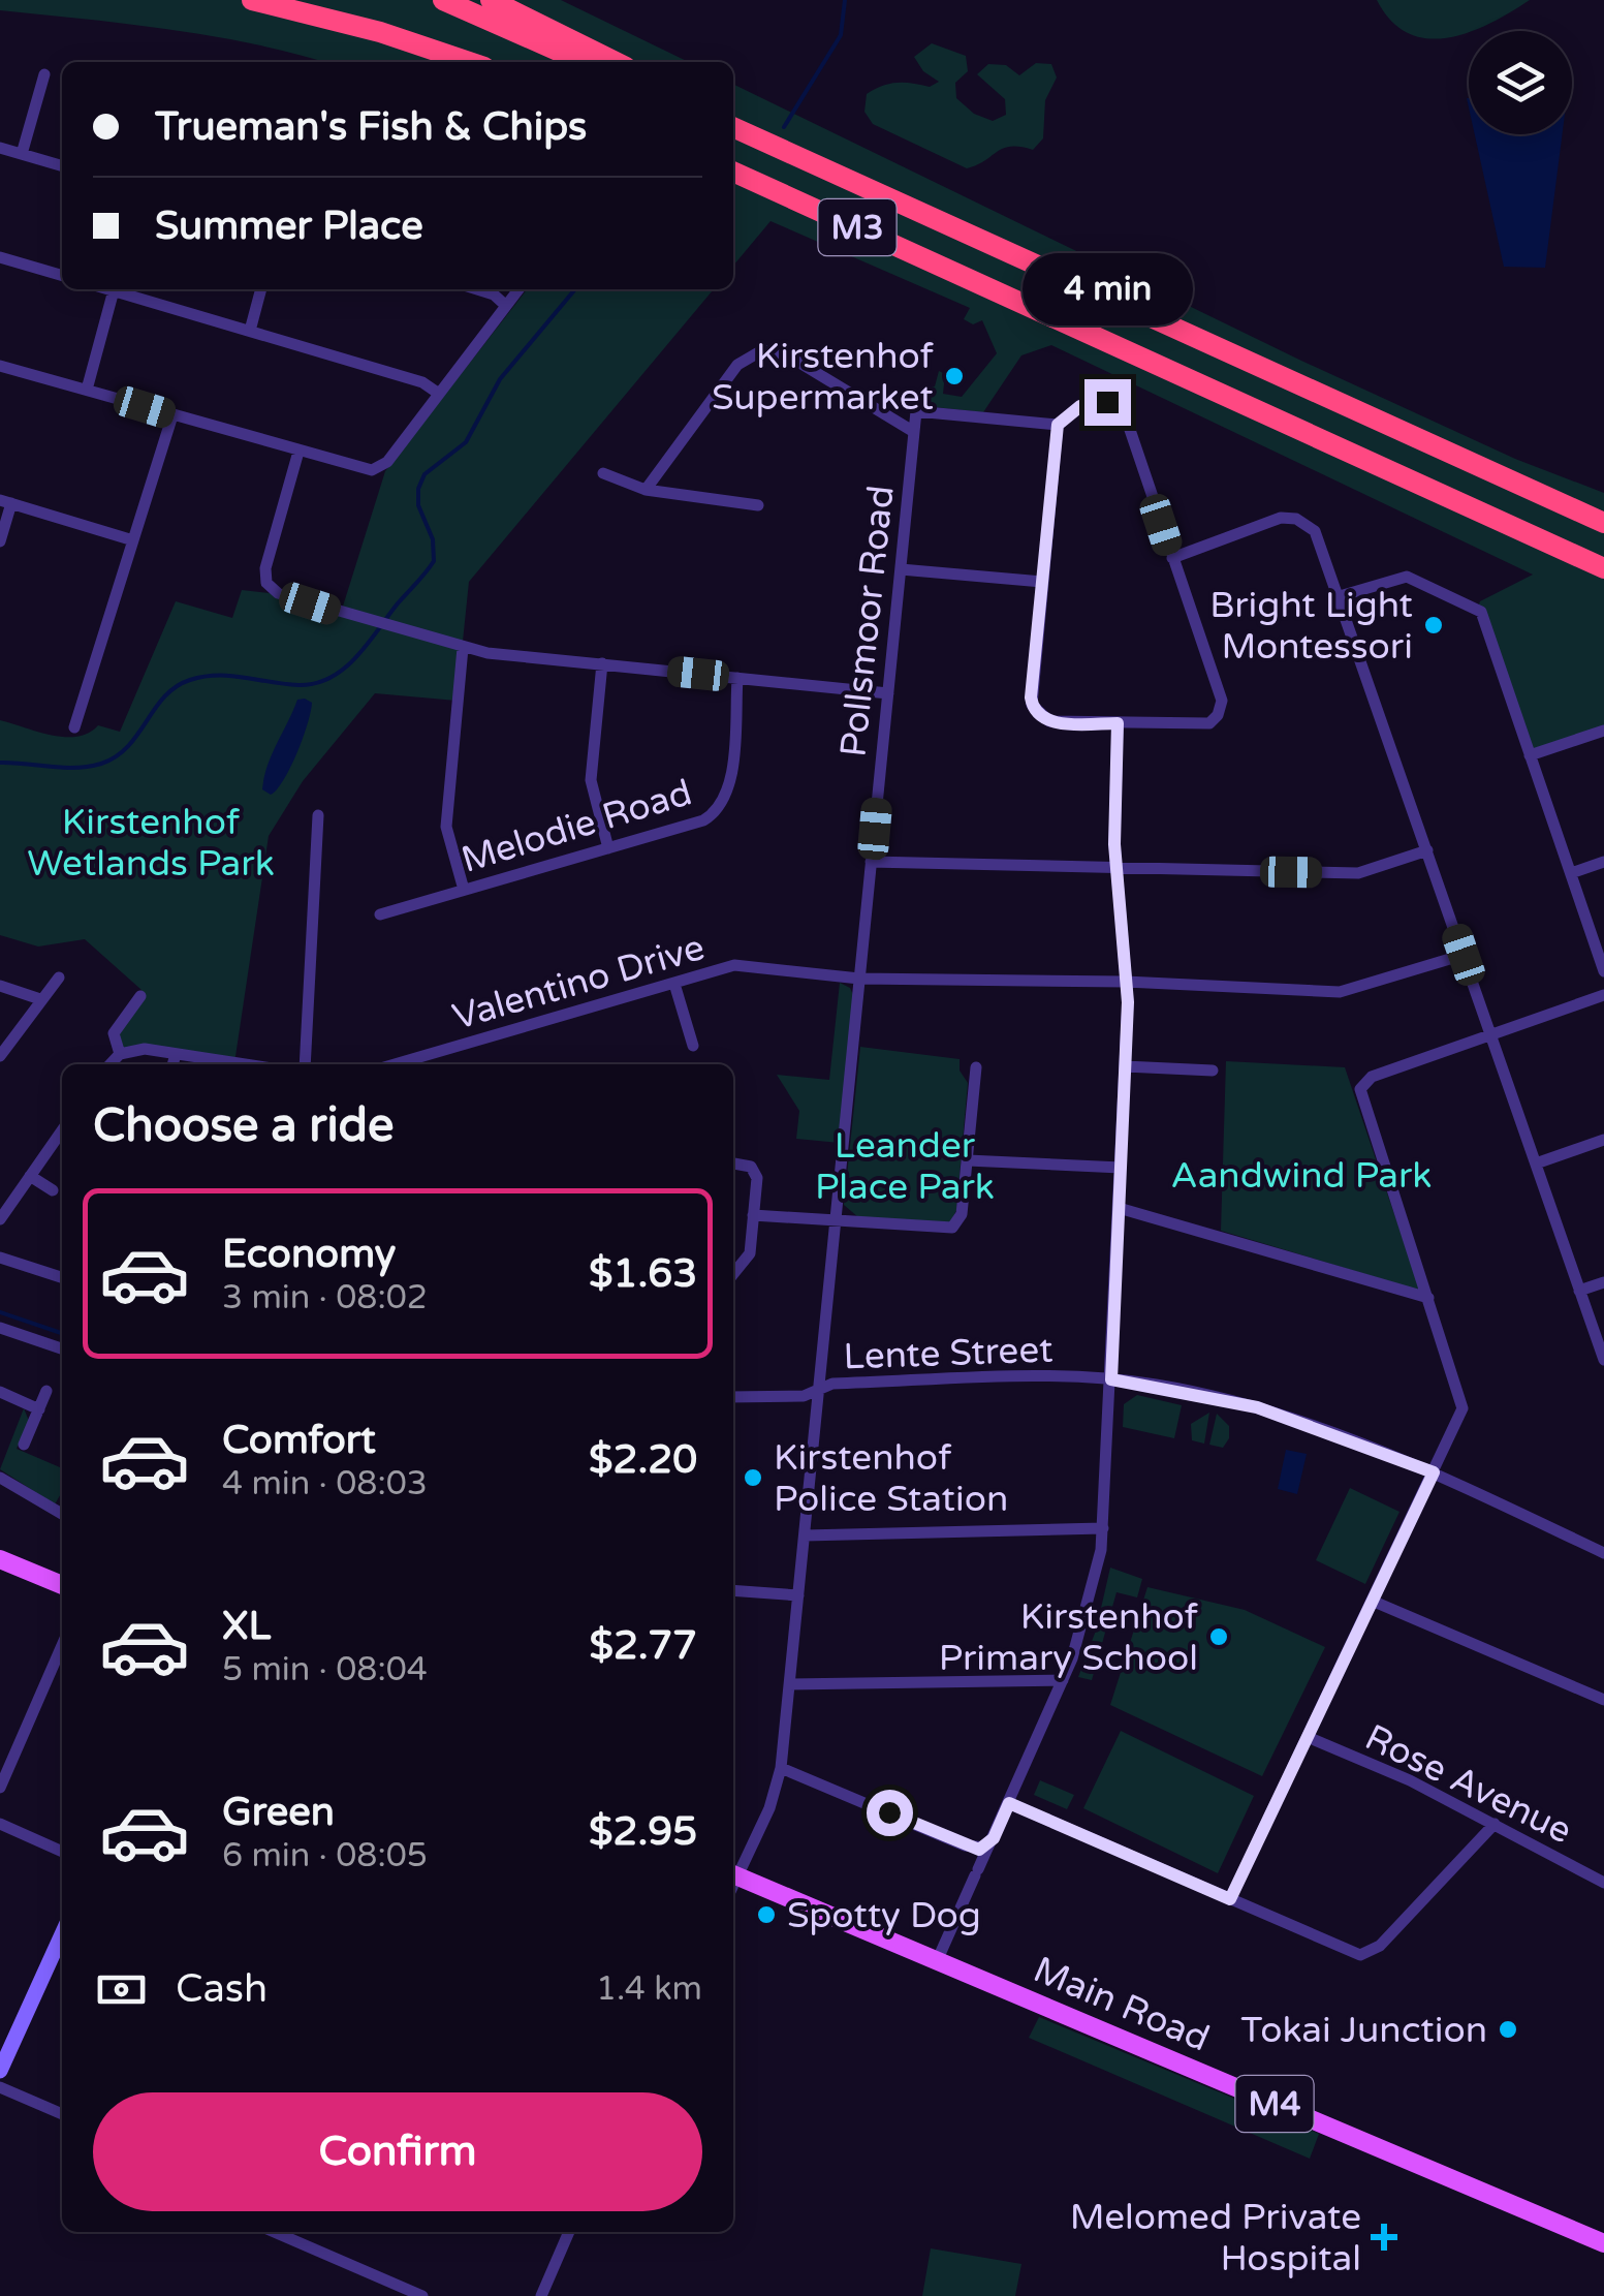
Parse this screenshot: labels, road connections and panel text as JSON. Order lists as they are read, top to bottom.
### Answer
{
  "streets": {
    "highway": ["M3"],
    "main road": ["Main Road", "M4"],
    "street": [
      "Pollsmoor Road",
      "Melodie Road",
      "Valentino Drive",
      "Lente Street",
      "Rose Avenue"
    ]
  },
  "crossings": [
    ["Pollsmoor Road", "Valentino Drive"],
    ["Pollsmoor Road", "Lente Street"],
    ["Pollsmoor Road", "Main Road"]
  ],
  "parks": ["Kirstenhof Wetlands Park", "Leander Place Park", "Aandwind Park"],
  "places": {
    "other": [
      "Kirstenhof Supermarket",
      "Bright Light Montessori",
      "Kirstenhof Police Station",
      "Kirstenhof Primary School",
      "Spotty Dog",
      "Tokai Junction"
    ],
    "health": ["Melomed Private Hospital"]
  },
  "page": {
    "banner": ["Trueman's Fish & Chips", "Summer Place"],
    "bubble": "4 min",
    "heading": "Choose a ride",
    "list": [
      {
        "name": "Economy",
        "note": "3 min · 08:02",
        "value": "$1.63"
      },
      {
        "name": "Comfort",
        "note": "4 min · 08:03",
        "value": "$2.20"
      },
      {
        "name": "XL",
        "note": "5 min · 08:04",
        "value": "$2.77"
      },
      {
        "name": "Green",
        "note": "6 min · 08:05",
        "value": "$2.95"
      }
    ],
    "pay": ["Cash", "1.4 km"],
    "buttons": "Confirm"
  }
}
